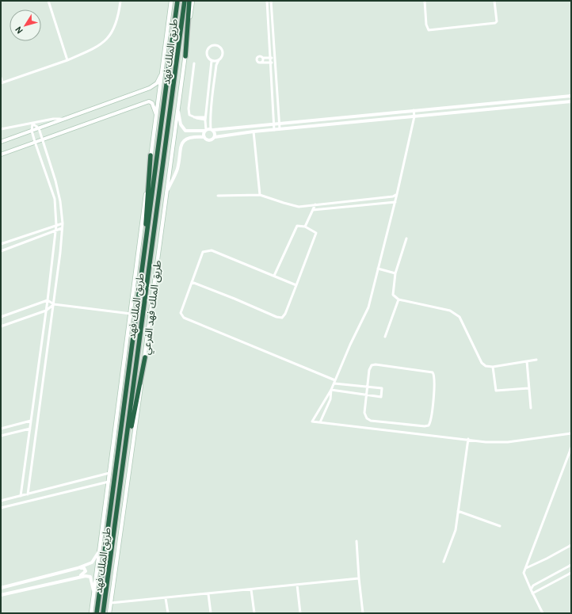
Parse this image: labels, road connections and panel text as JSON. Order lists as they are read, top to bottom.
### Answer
{
  "streets": {
    "highway": ["طريق الملك فهد"],
    "main road": ["طريق الملك فهد الفرعي"]
  },
  "north": "bottom left"
}
